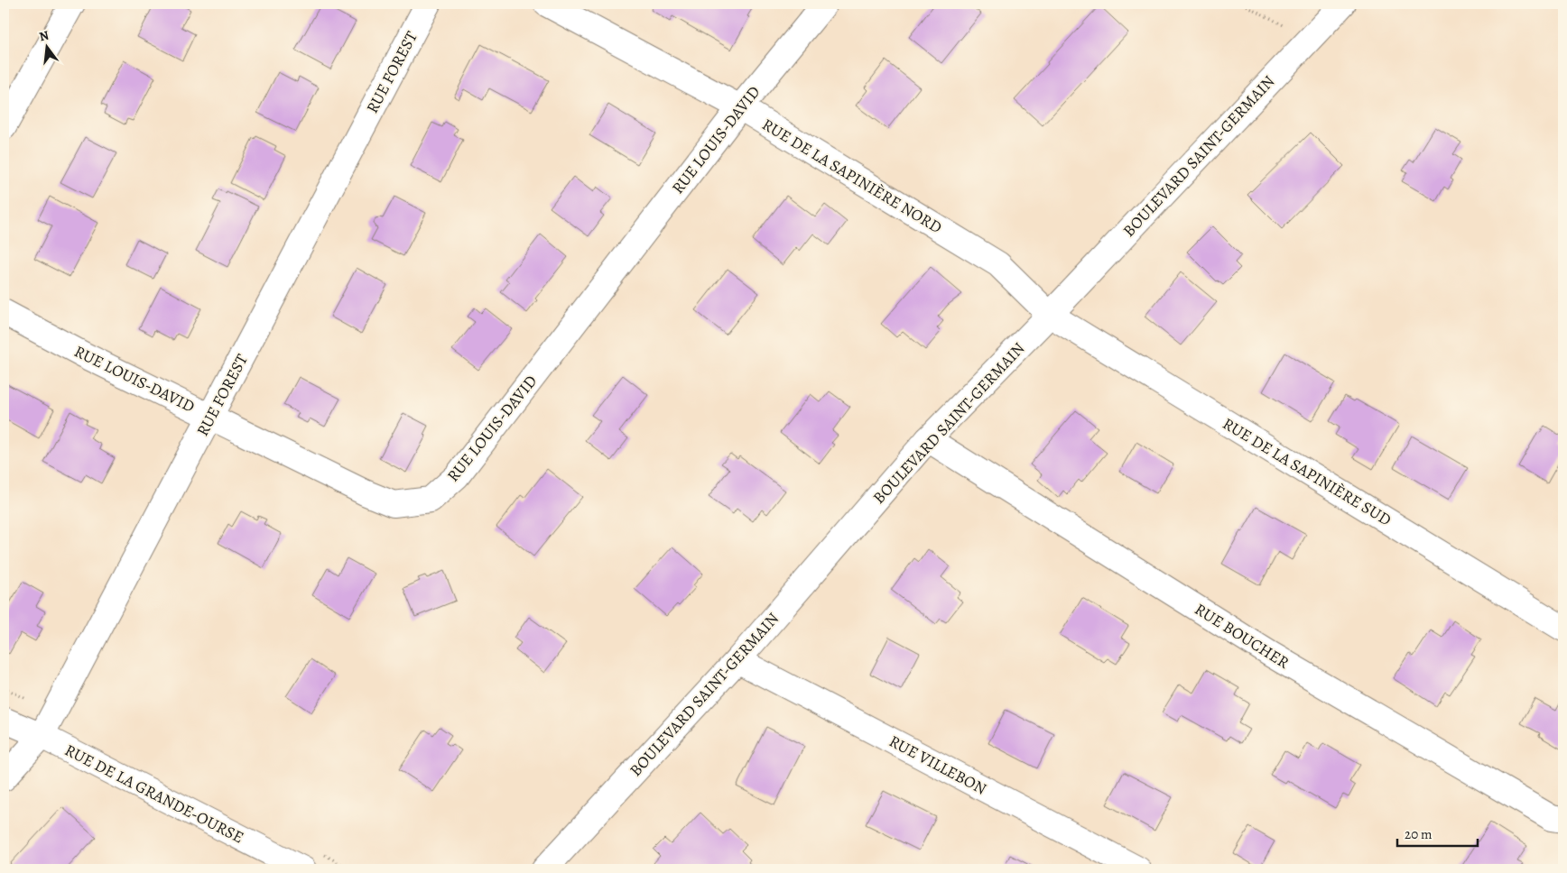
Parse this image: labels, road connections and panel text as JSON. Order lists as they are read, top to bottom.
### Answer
{
  "streets": {
    "street": [
      "RUE FOREST",
      "RUE LOUIS-DAVID",
      "BOULEVARD SAINT-GERMAIN",
      "RUE DE LA SAPINIÈRE NORD",
      "RUE DE LA SAPINIÈRE SUD",
      "RUE BOUCHER",
      "RUE VILLEBON",
      "RUE DE LA GRANDE-OURSE"
    ]
  },
  "crossings": [
    ["RUE FOREST", "RUE LOUIS-DAVID"],
    ["RUE FOREST", "RUE DE LA GRANDE-OURSE"],
    ["RUE LOUIS-DAVID", "RUE DE LA SAPINIÈRE NORD"],
    ["BOULEVARD SAINT-GERMAIN", "RUE DE LA SAPINIÈRE NORD"],
    ["BOULEVARD SAINT-GERMAIN", "RUE DE LA SAPINIÈRE SUD"],
    ["BOULEVARD SAINT-GERMAIN", "RUE BOUCHER"],
    ["BOULEVARD SAINT-GERMAIN", "RUE VILLEBON"],
    ["RUE DE LA SAPINIÈRE NORD", "RUE DE LA SAPINIÈRE SUD"]
  ],
  "scale_bar": "20 m",
  "north": "top"
}
